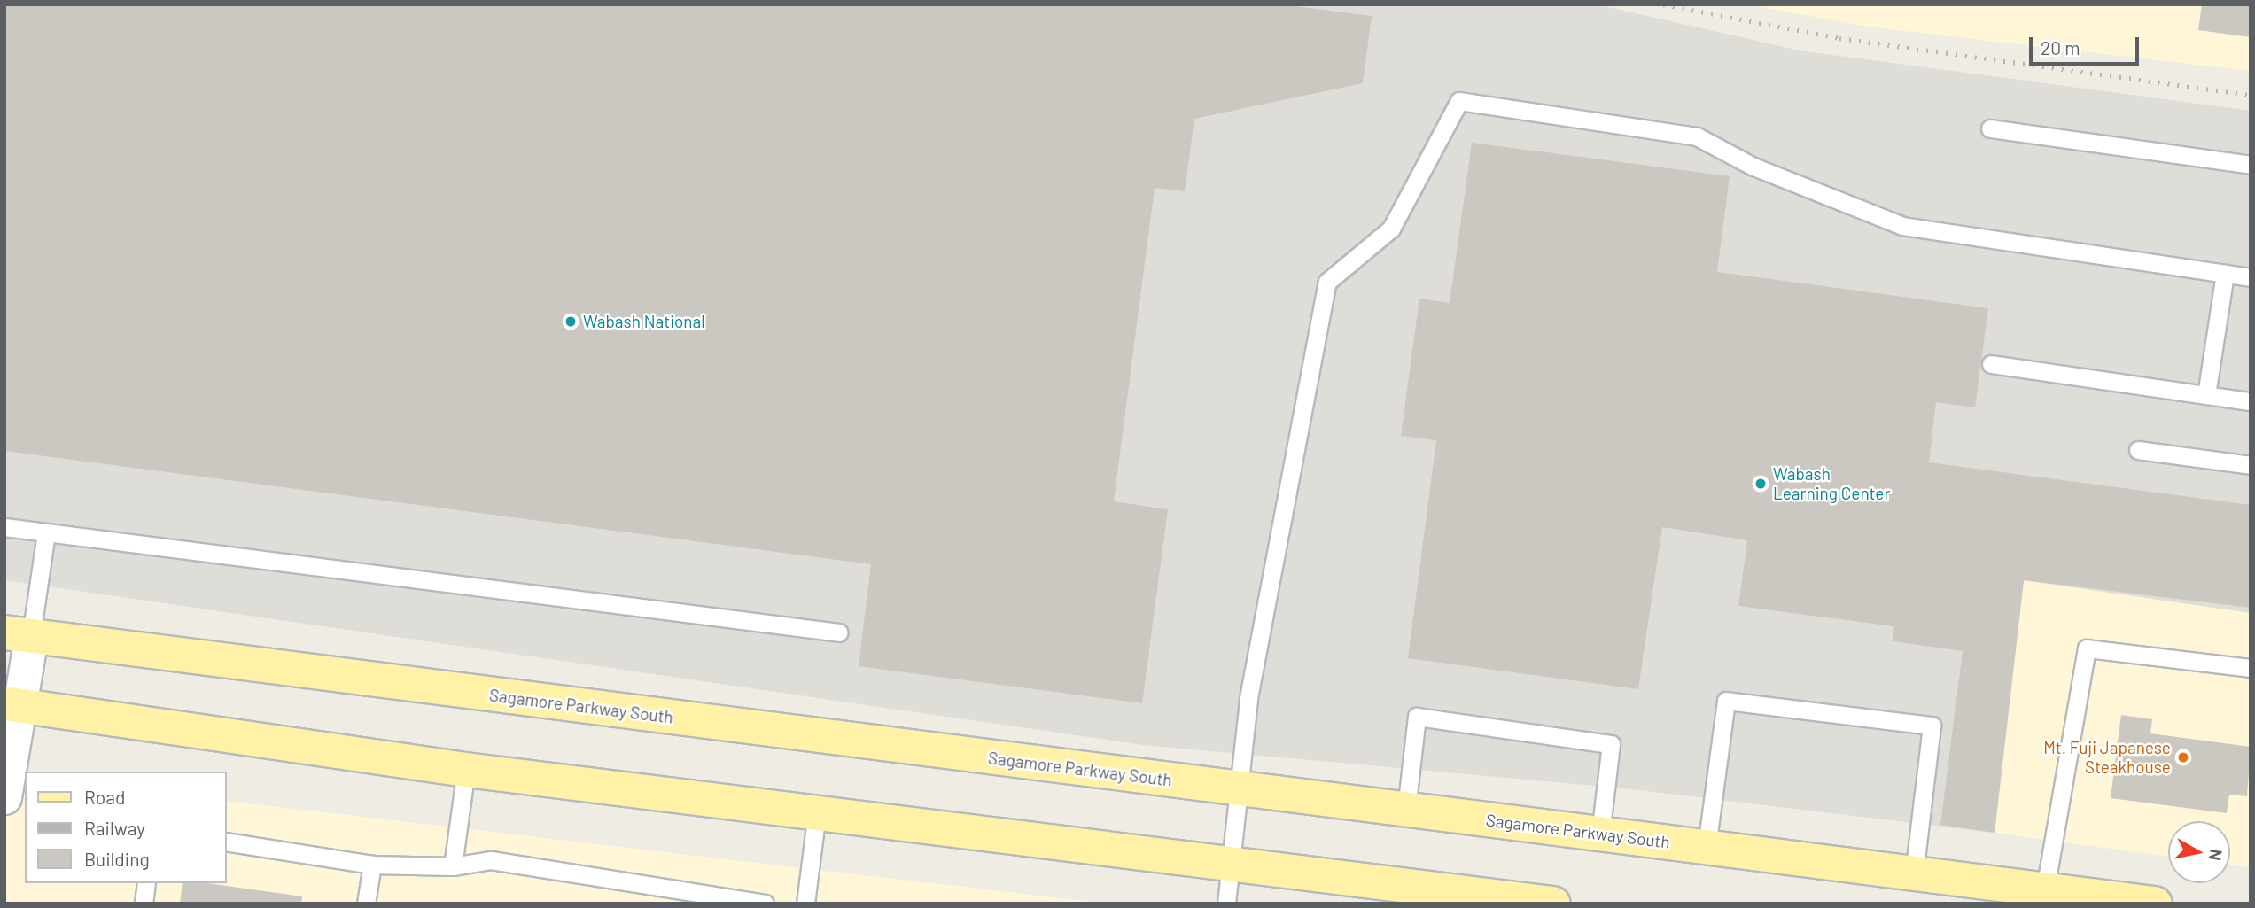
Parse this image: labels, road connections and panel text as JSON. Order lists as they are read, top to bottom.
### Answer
{
  "streets": {
    "main road": ["Sagamore Parkway South"]
  },
  "places": ["Wabash National", "Wabash Learning Center", "Mt. Fuji Japanese Steakhouse"],
  "legend": ["Road", "Railway", "Building"],
  "scale_bar": "20 m",
  "north": "right"
}
